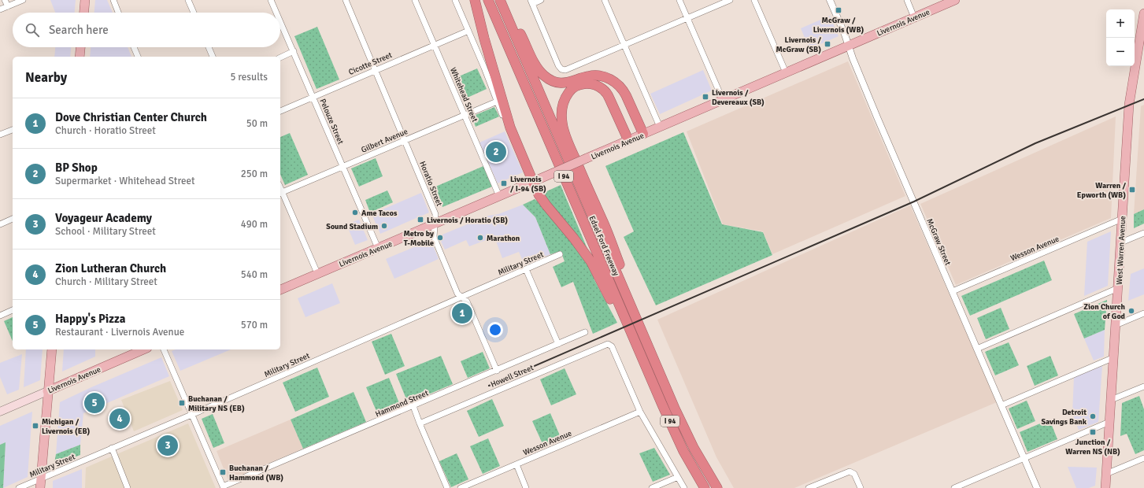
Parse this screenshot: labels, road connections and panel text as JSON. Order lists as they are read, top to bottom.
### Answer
{
  "streets": {
    "highway": ["I 94", "Edsel Ford Freeway"],
    "main road": ["Livernois Avenue", "West Warren Avenue"],
    "street": [
      "Cicotte Street",
      "Whitehead Street",
      "Pelouze Street",
      "Gilbert Avenue",
      "Horatio Street",
      "McGraw Street",
      "Wesson Avenue",
      "Military Street",
      "Howell Street",
      "Hammond Street"
    ]
  },
  "crossings": [
    ["Livernois Avenue", "Whitehead Street"],
    ["Livernois Avenue", "Pelouze Street"],
    ["Livernois Avenue", "Horatio Street"],
    ["Livernois Avenue", "McGraw Street"],
    ["Cicotte Street", "Whitehead Street"],
    ["Cicotte Street", "Pelouze Street"],
    ["Cicotte Street", "Horatio Street"],
    ["Whitehead Street", "Gilbert Avenue"],
    ["Pelouze Street", "Gilbert Avenue"],
    ["Gilbert Avenue", "Horatio Street"],
    ["Horatio Street", "Military Street"],
    ["Horatio Street", "Hammond Street"],
    ["McGraw Street", "Wesson Avenue"],
    ["Wesson Avenue", "West Warren Avenue"],
    ["Wesson Avenue", "Howell Street"]
  ],
  "places": {
    "transit": [
      "McGraw / Livernois (WB)",
      "Livernois / McGraw (SB)",
      "Livernois / Devereaux (SB)",
      "Livernois / I-94 (SB)",
      "Warren / Epworth (WB)",
      "Livernois / Horatio (SB)",
      "Buchanan / Military NS (EB)",
      "Michigan / Livernois (EB)",
      "Junction / Warren NS (NB)",
      "Buchanan / Hammond (WB)"
    ],
    "other": [
      "Ame Tacos",
      "Sound Stadium",
      "Metro by T-Mobile",
      "Marathon",
      "Zion Church of God",
      "Detroit Savings Bank"
    ]
  },
  "page": {
    "map_buttons": ["+", "−"],
    "search": "Search here",
    "heading": ["Nearby", "5 results"],
    "list": [
      {
        "mark": "1",
        "name": "Dove Christian Center Church",
        "note": "Church · Horatio Street",
        "value": "50 m"
      },
      {
        "mark": "2",
        "name": "BP Shop",
        "note": "Supermarket · Whitehead Street",
        "value": "250 m"
      },
      {
        "mark": "3",
        "name": "Voyageur Academy",
        "note": "School · Military Street",
        "value": "490 m"
      },
      {
        "mark": "4",
        "name": "Zion Lutheran Church",
        "note": "Church · Military Street",
        "value": "540 m"
      },
      {
        "mark": "5",
        "name": "Happy's Pizza",
        "note": "Restaurant · Livernois Avenue",
        "value": "570 m"
      }
    ],
    "pins": [
      "2",
      "1",
      "5",
      "4",
      "3"
    ]
  }
}
